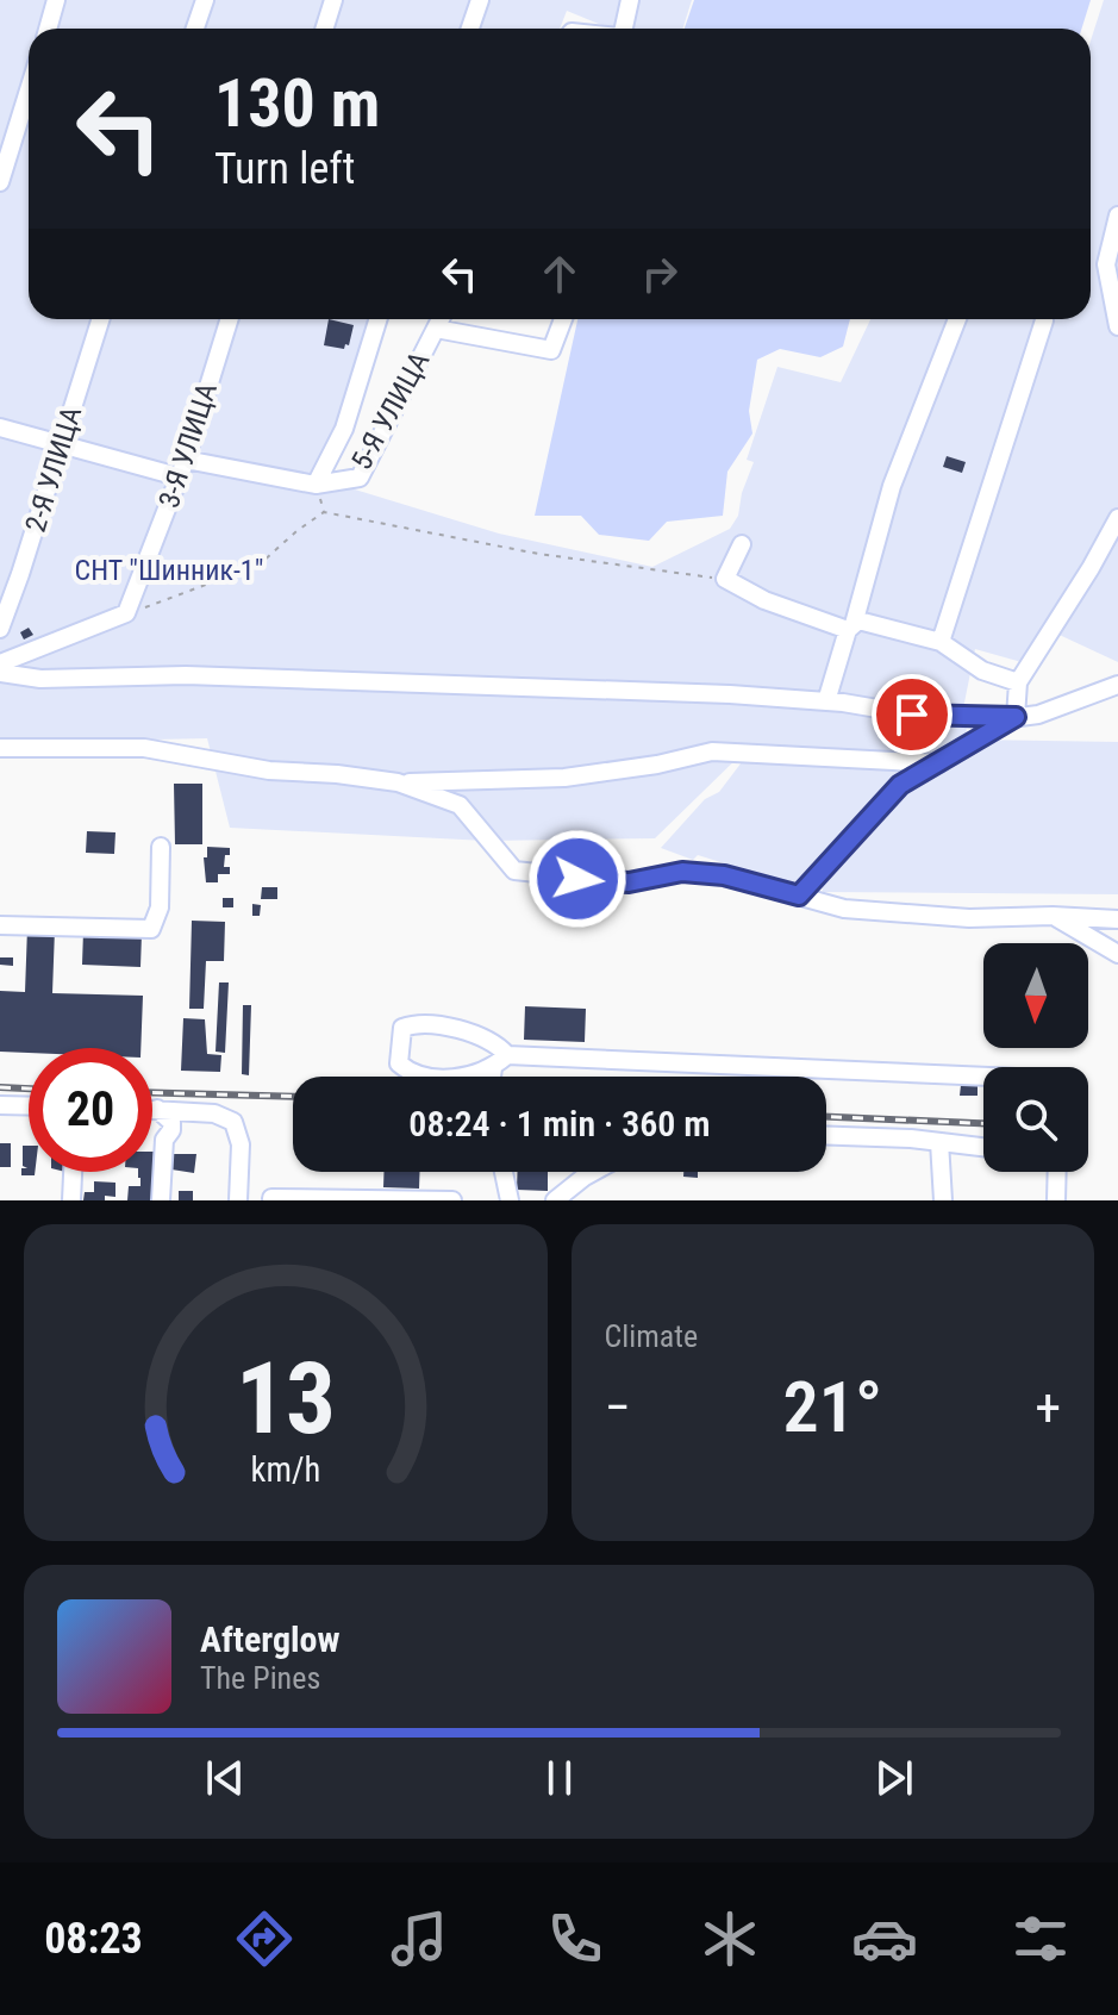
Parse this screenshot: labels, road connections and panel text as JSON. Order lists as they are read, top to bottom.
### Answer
{
  "streets": {
    "street": ["5-Я УЛИЦА", "3-Я УЛИЦА", "2-Я УЛИЦА"]
  },
  "parks": ["СНТ \"Шинник-1\""],
  "north": "bottom",
  "page": {
    "turn": ["130 m", "Turn left"],
    "limit": "20",
    "trip": "08:24 · 1 min · 360 m",
    "tile": "Climate",
    "heat": ["−", "21°", "+"],
    "song": ["Afterglow", "The Pines"],
    "tabs": "08:23",
    "gauge": ["13", "km/h"]
  }
}
